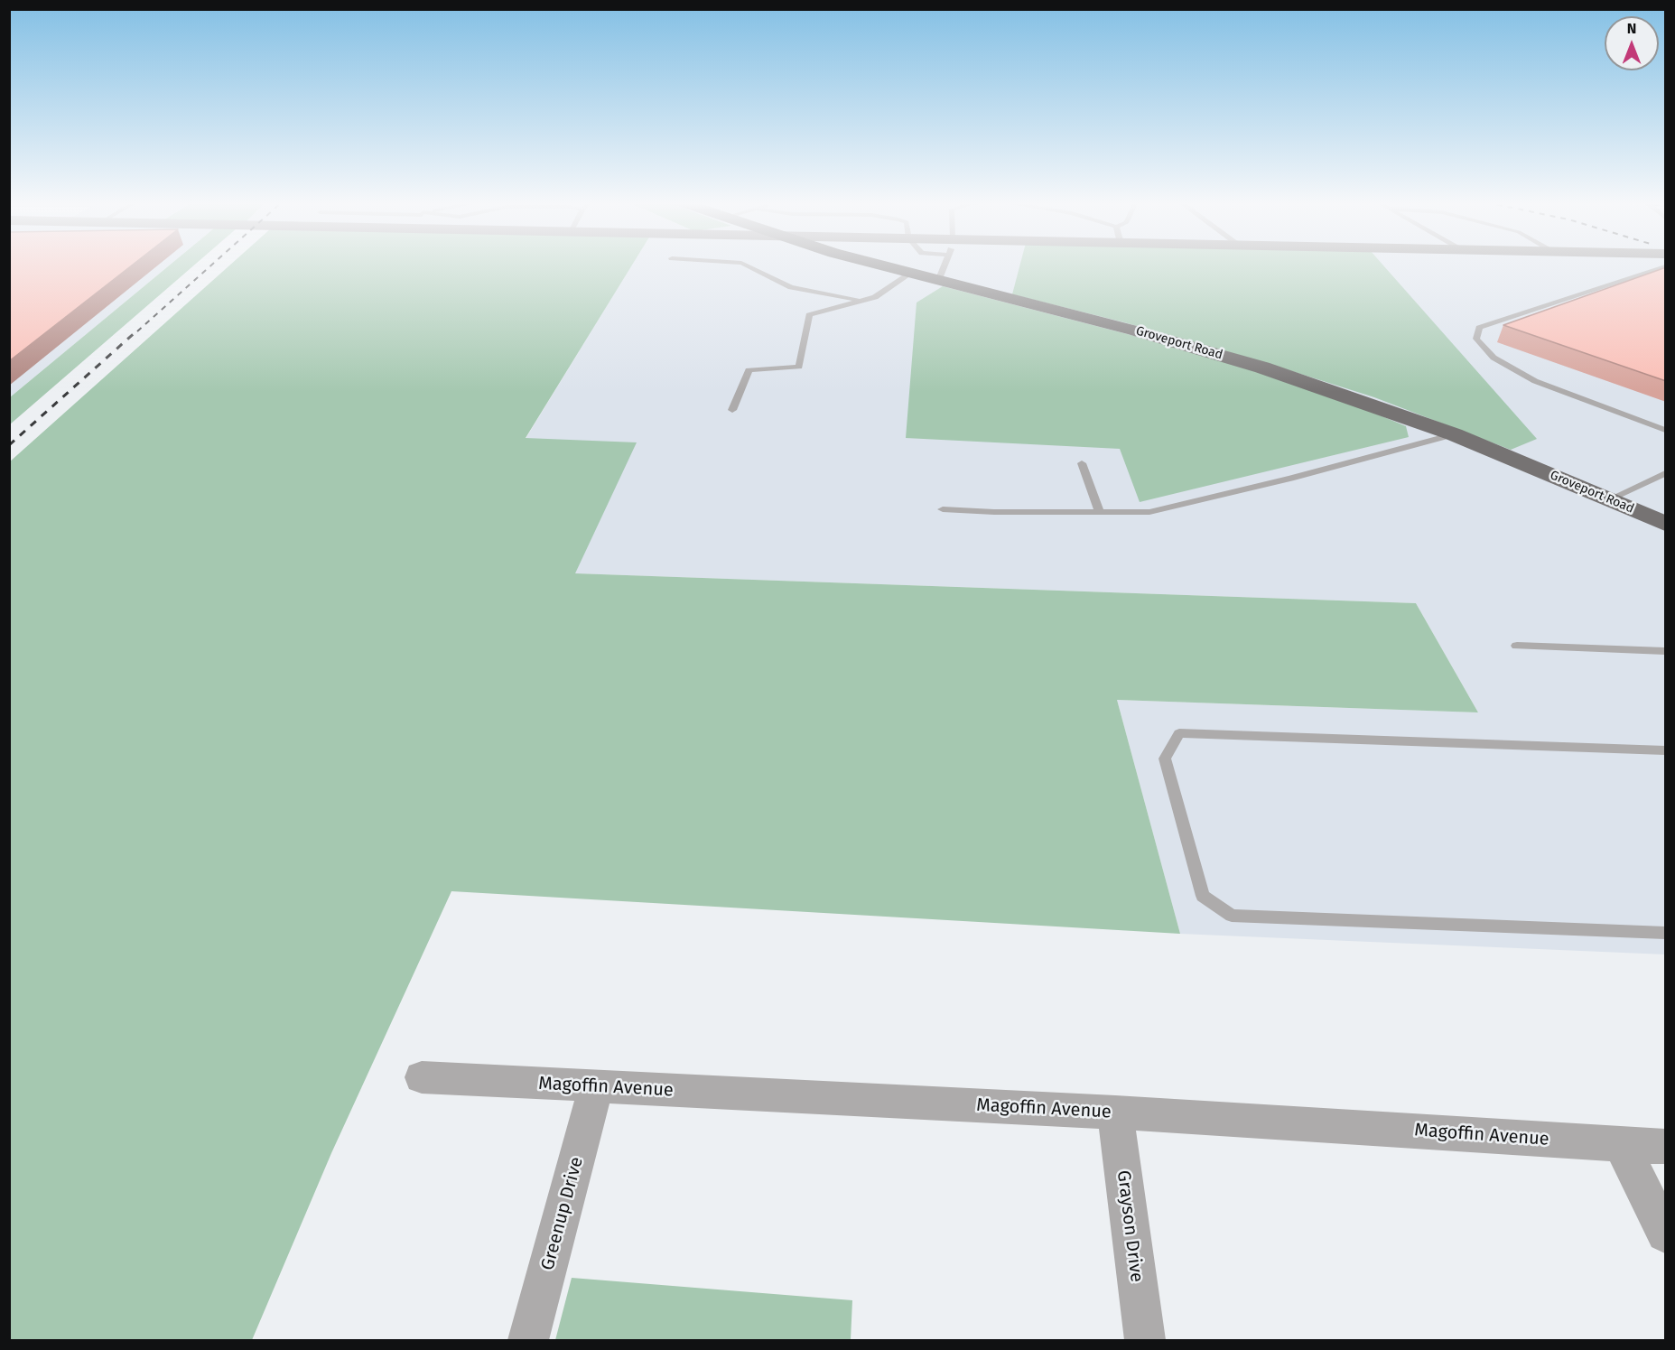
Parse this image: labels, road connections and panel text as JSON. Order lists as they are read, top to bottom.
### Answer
{
  "streets": {
    "main road": ["Groveport Road"],
    "street": ["Magoffin Avenue", "Greenup Drive", "Grayson Drive"]
  },
  "crossings": [
    ["Magoffin Avenue", "Greenup Drive"],
    ["Magoffin Avenue", "Grayson Drive"]
  ],
  "north": "top"
}
